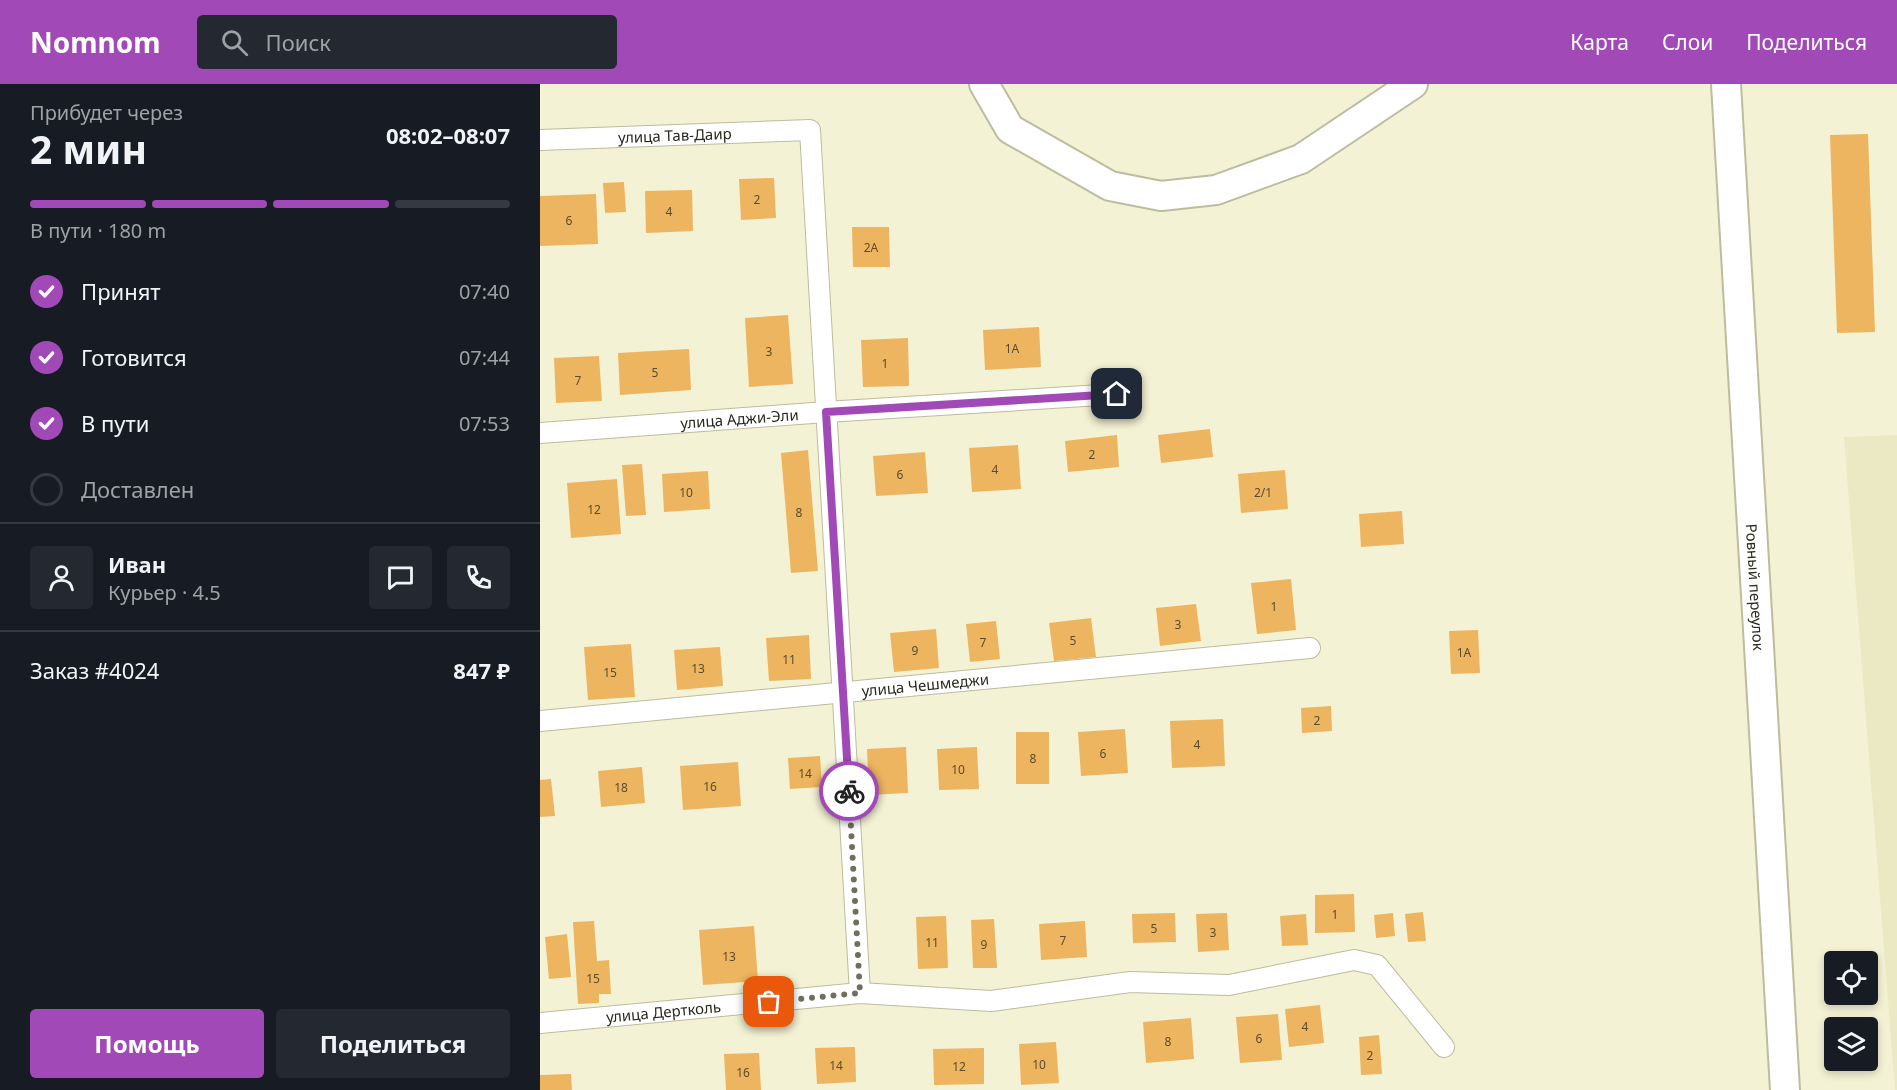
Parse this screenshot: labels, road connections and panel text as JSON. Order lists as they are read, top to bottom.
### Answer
{
  "streets": {
    "street": [
      "улица Тав-Даир",
      "улица Аджи-Эли",
      "Ровный переулок",
      "улица Чешмеджи",
      "улица Дертколь"
    ]
  },
  "crossings": [
    ["улица Тав-Даир", "улица Аджи-Эли"]
  ],
  "house_numbers": [
    "2",
    "4",
    "6",
    "2А",
    "1А",
    "3",
    "1",
    "5",
    "7",
    "2",
    "4",
    "6",
    "10",
    "2/1",
    "12",
    "8",
    "1",
    "3",
    "5",
    "7",
    "9",
    "1А",
    "11",
    "13",
    "15",
    "2",
    "4",
    "6",
    "8",
    "10",
    "14",
    "16",
    "18",
    "1",
    "5",
    "3",
    "7",
    "11",
    "9",
    "13",
    "15",
    "4",
    "6",
    "8",
    "2",
    "10",
    "14",
    "12",
    "16"
  ],
  "page": {
    "header": "Nomnom",
    "search": "Поиск",
    "nav": ["Карта", "Слои", "Поделиться"],
    "heading": ["2 мин", "Прибудет через", "08:02–08:07"],
    "panel": [
      "Иван",
      "Курьер · 4.5",
      "Заказ #4024",
      "847 ₽"
    ],
    "bar": "В пути · 180 m",
    "list": [
      ["Принят", "07:40"],
      ["Готовится", "07:44"],
      ["В пути", "07:53"],
      "Доставлен"
    ],
    "buttons": ["Помощь", "Поделиться"]
  }
}
